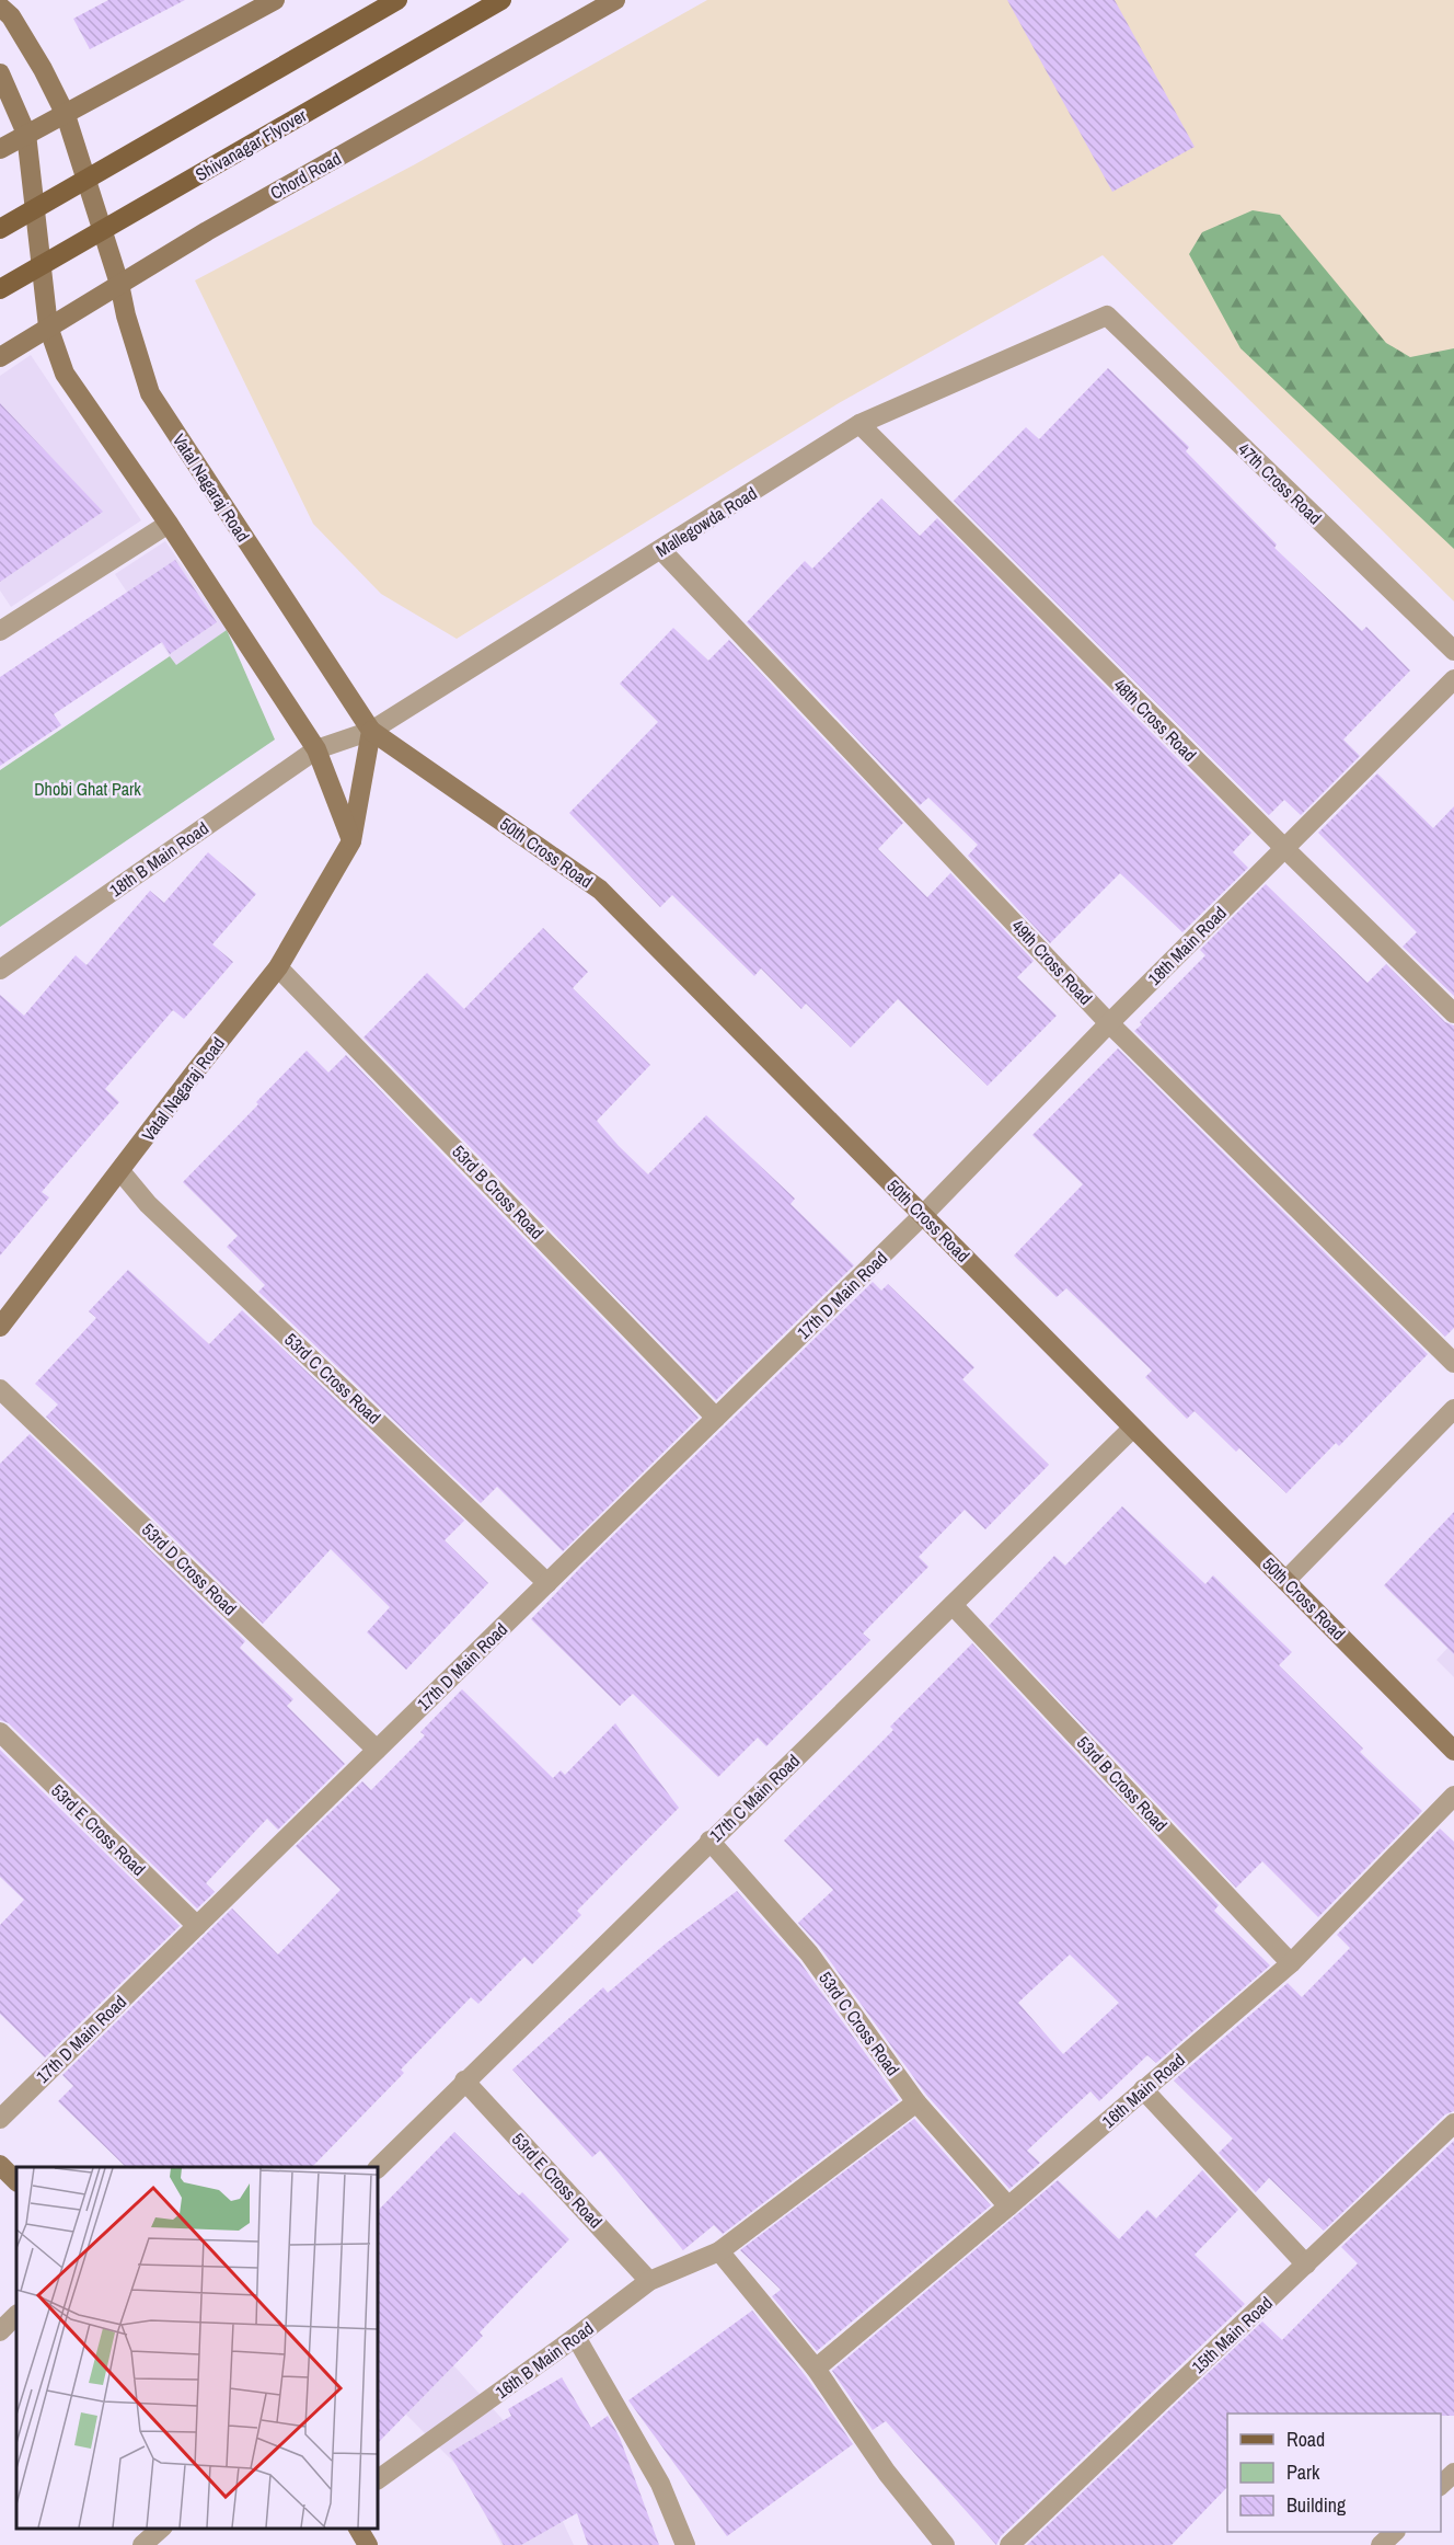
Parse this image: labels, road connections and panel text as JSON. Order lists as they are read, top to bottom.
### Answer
{
  "streets": {
    "main road": ["Shivanagar Flyover"],
    "street": [
      "Chord Road",
      "47th Cross Road",
      "Vatal Nagaraj Road",
      "Mallegowda Road",
      "48th Cross Road",
      "50th Cross Road",
      "18th B Main Road",
      "18th Main Road",
      "49th Cross Road",
      "53rd B Cross Road",
      "17th D Main Road",
      "53rd C Cross Road",
      "53rd D Cross Road",
      "17th C Main Road",
      "53rd E Cross Road",
      "16th Main Road",
      "15th Main Road",
      "16th B Main Road"
    ]
  },
  "crossings": [
    ["Chord Road", "Vatal Nagaraj Road"],
    ["47th Cross Road", "Mallegowda Road"],
    ["Vatal Nagaraj Road", "Mallegowda Road"],
    ["Vatal Nagaraj Road", "50th Cross Road"],
    ["Vatal Nagaraj Road", "53rd B Cross Road"],
    ["Vatal Nagaraj Road", "53rd C Cross Road"],
    ["Mallegowda Road", "48th Cross Road"],
    ["Mallegowda Road", "50th Cross Road"],
    ["Mallegowda Road", "18th B Main Road"],
    ["Mallegowda Road", "49th Cross Road"],
    ["48th Cross Road", "18th Main Road"],
    ["50th Cross Road", "18th Main Road"],
    ["50th Cross Road", "17th D Main Road"],
    ["50th Cross Road", "17th C Main Road"],
    ["18th Main Road", "49th Cross Road"],
    ["18th Main Road", "17th D Main Road"],
    ["53rd B Cross Road", "17th D Main Road"],
    ["53rd B Cross Road", "17th C Main Road"],
    ["53rd B Cross Road", "16th Main Road"],
    ["17th D Main Road", "53rd C Cross Road"],
    ["17th D Main Road", "53rd D Cross Road"],
    ["17th D Main Road", "53rd E Cross Road"],
    ["53rd C Cross Road", "17th C Main Road"],
    ["53rd C Cross Road", "16th Main Road"],
    ["53rd C Cross Road", "16th B Main Road"],
    ["17th C Main Road", "53rd E Cross Road"],
    ["53rd E Cross Road", "16th B Main Road"]
  ],
  "parks": ["Dhobi Ghat Park"],
  "legend": ["Road", "Park", "Building"]
}
